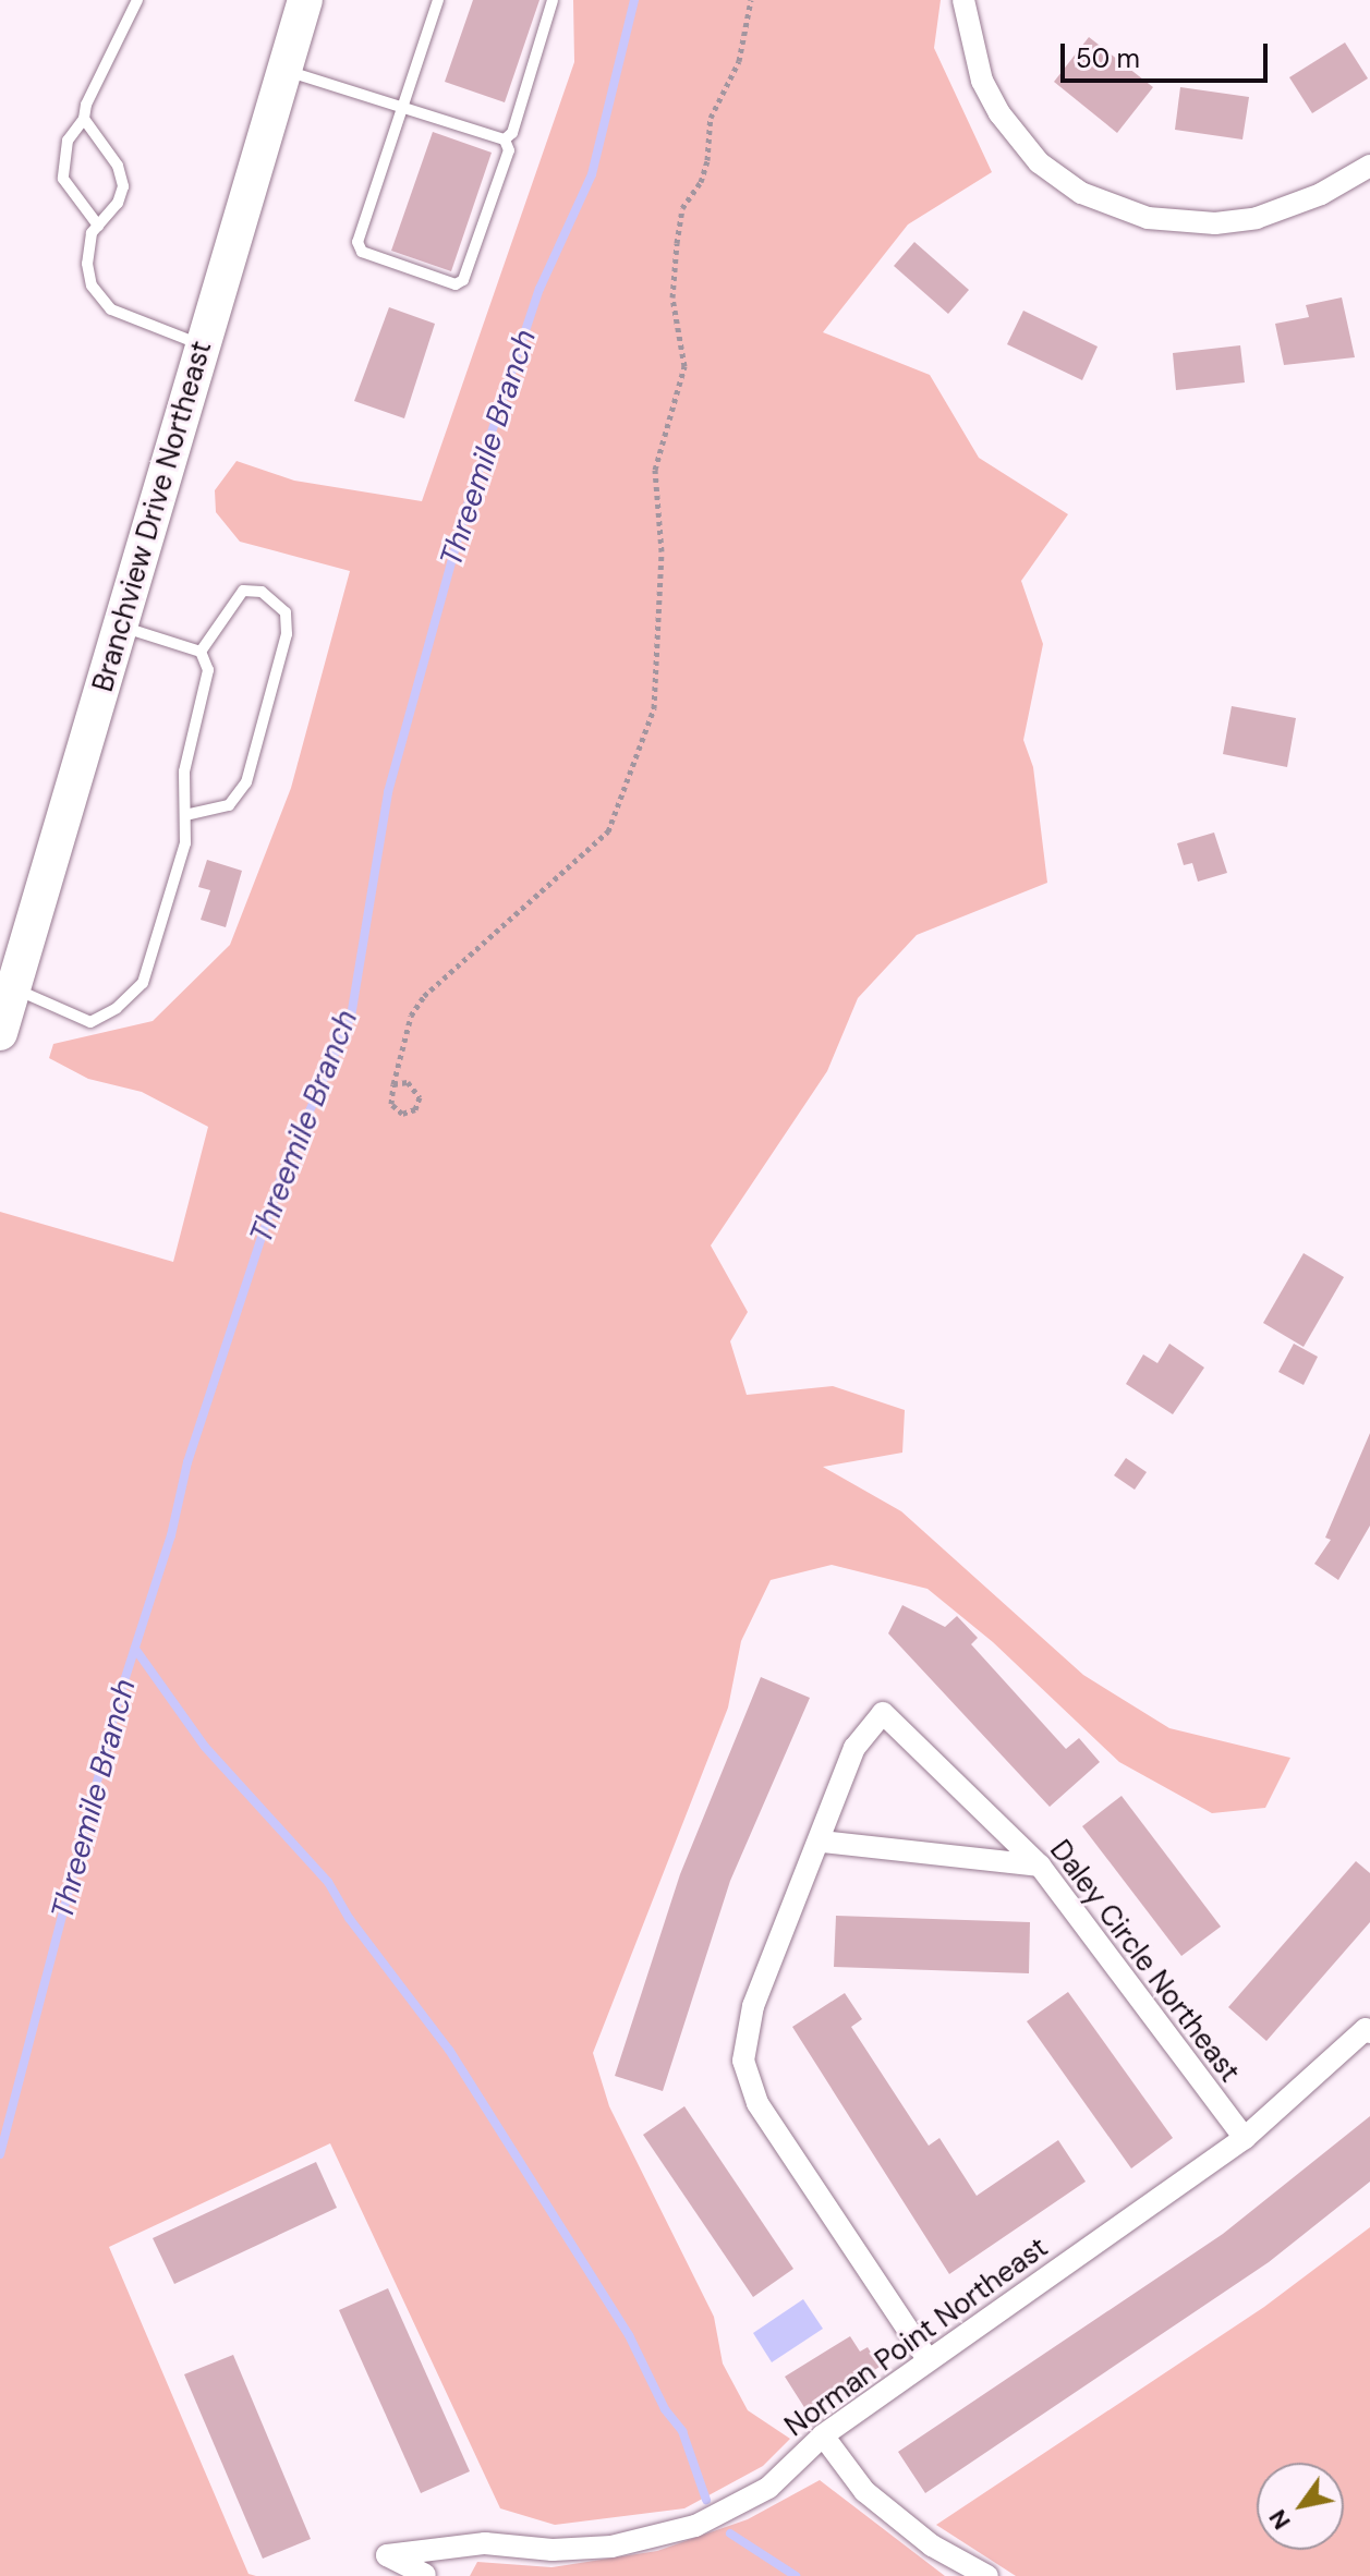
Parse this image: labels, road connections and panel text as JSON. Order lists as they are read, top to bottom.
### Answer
{
  "streets": {
    "main road": ["Branchview Drive Northeast"],
    "street": ["Daley Circle Northeast", "Norman Point Northeast"]
  },
  "crossings": [
    ["Daley Circle Northeast", "Norman Point Northeast"]
  ],
  "water": ["Threemile Branch"],
  "scale_bar": "50 m",
  "north": "bottom left"
}
